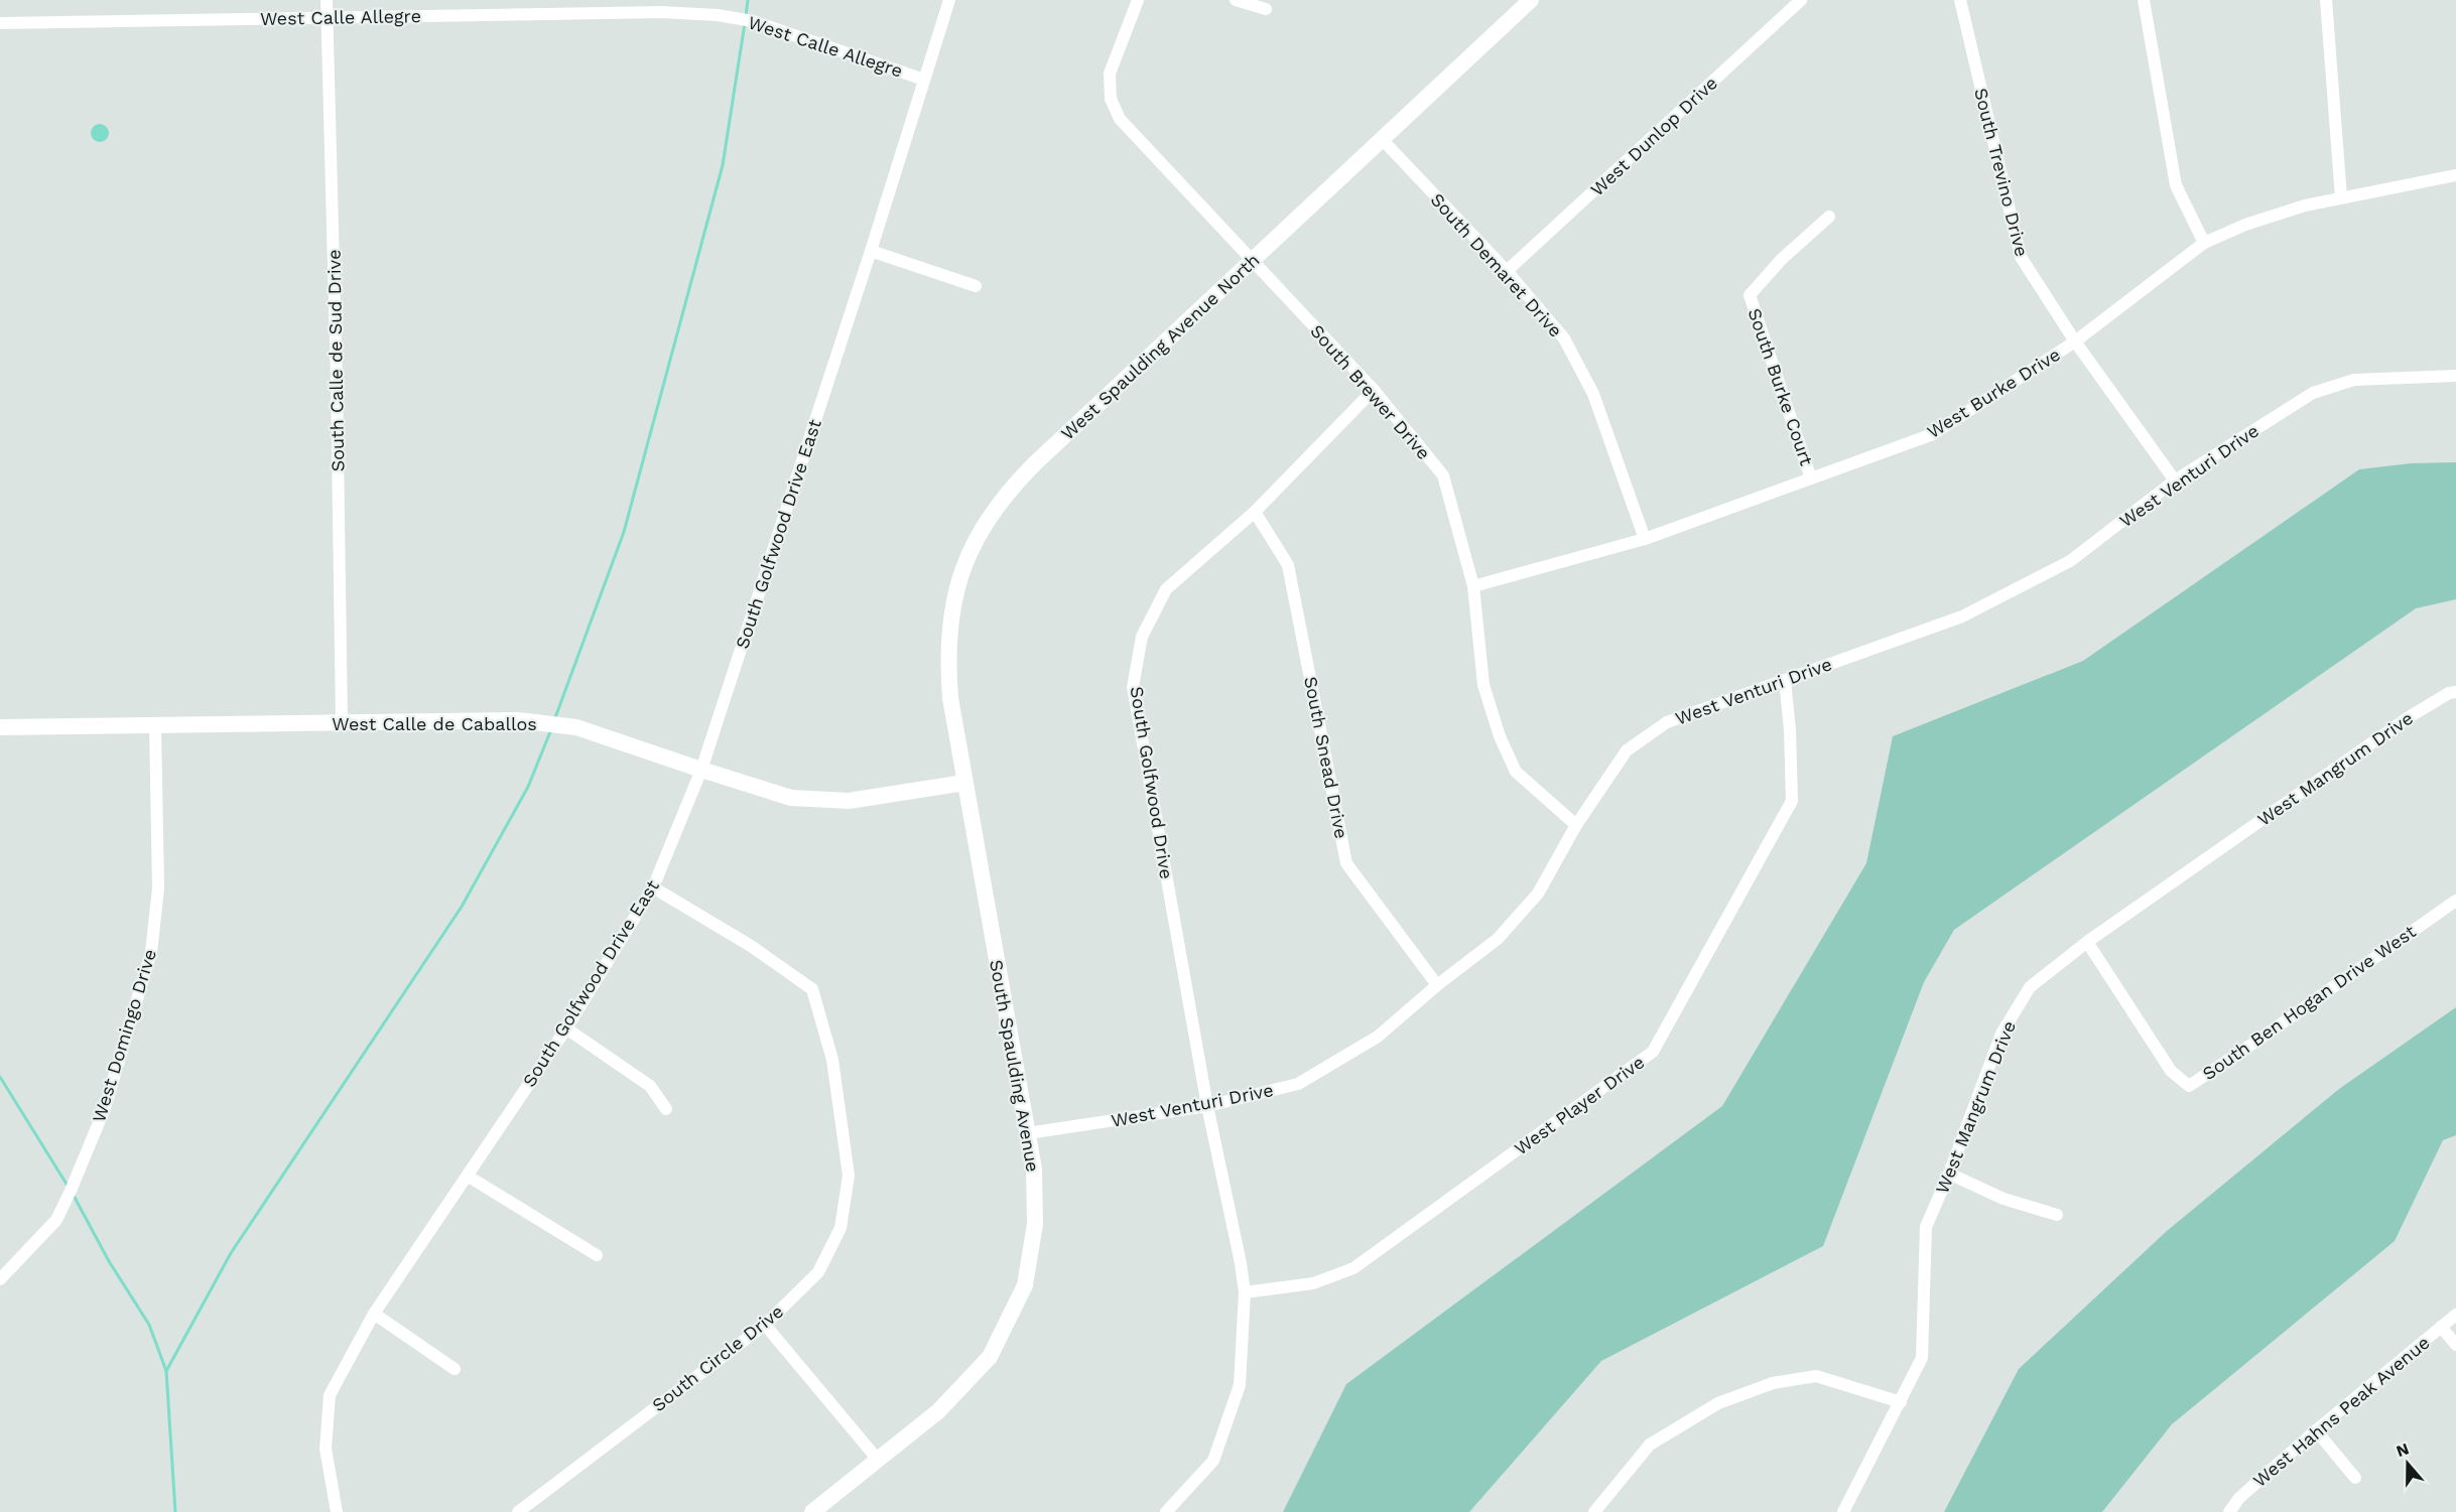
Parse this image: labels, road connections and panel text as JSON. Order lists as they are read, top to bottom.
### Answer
{
  "streets": {
    "street": [
      "West Calle Allegre",
      "West Dunlop Drive",
      "South Trevino Drive",
      "South Demaret Drive",
      "West Spaulding Avenue North",
      "South Calle de Sud Drive",
      "South Burke Court",
      "South Brewer Drive",
      "West Burke Drive",
      "West Venturi Drive",
      "South Golfwood Drive East",
      "West Calle de Caballos",
      "South Snead Drive",
      "West Mangrum Drive",
      "South Golfwood Drive",
      "South Ben Hogan Drive West",
      "West Domingo Drive",
      "South Spaulding Avenue",
      "West Player Drive",
      "South Circle Drive",
      "West Hahns Peak Avenue"
    ]
  },
  "crossings": [
    ["West Calle Allegre", "South Calle de Sud Drive"],
    ["West Calle Allegre", "South Golfwood Drive East"],
    ["West Dunlop Drive", "South Demaret Drive"],
    ["South Trevino Drive", "West Burke Drive"],
    ["South Trevino Drive", "West Venturi Drive"],
    ["South Demaret Drive", "West Spaulding Avenue North"],
    ["South Demaret Drive", "West Burke Drive"],
    ["West Spaulding Avenue North", "South Brewer Drive"],
    ["West Spaulding Avenue North", "South Spaulding Avenue"],
    ["South Calle de Sud Drive", "West Calle de Caballos"],
    ["South Burke Court", "West Burke Drive"],
    ["South Brewer Drive", "West Burke Drive"],
    ["South Brewer Drive", "West Venturi Drive"],
    ["South Brewer Drive", "South Golfwood Drive"],
    ["West Venturi Drive", "South Snead Drive"],
    ["West Venturi Drive", "South Golfwood Drive"],
    ["West Venturi Drive", "South Spaulding Avenue"],
    ["West Venturi Drive", "West Player Drive"],
    ["South Golfwood Drive East", "West Calle de Caballos"],
    ["South Golfwood Drive East", "South Circle Drive"],
    ["West Calle de Caballos", "West Domingo Drive"],
    ["West Calle de Caballos", "South Spaulding Avenue"],
    ["South Snead Drive", "South Golfwood Drive"],
    ["West Mangrum Drive", "South Ben Hogan Drive West"],
    ["South Golfwood Drive", "West Player Drive"]
  ],
  "north": "top"
}
